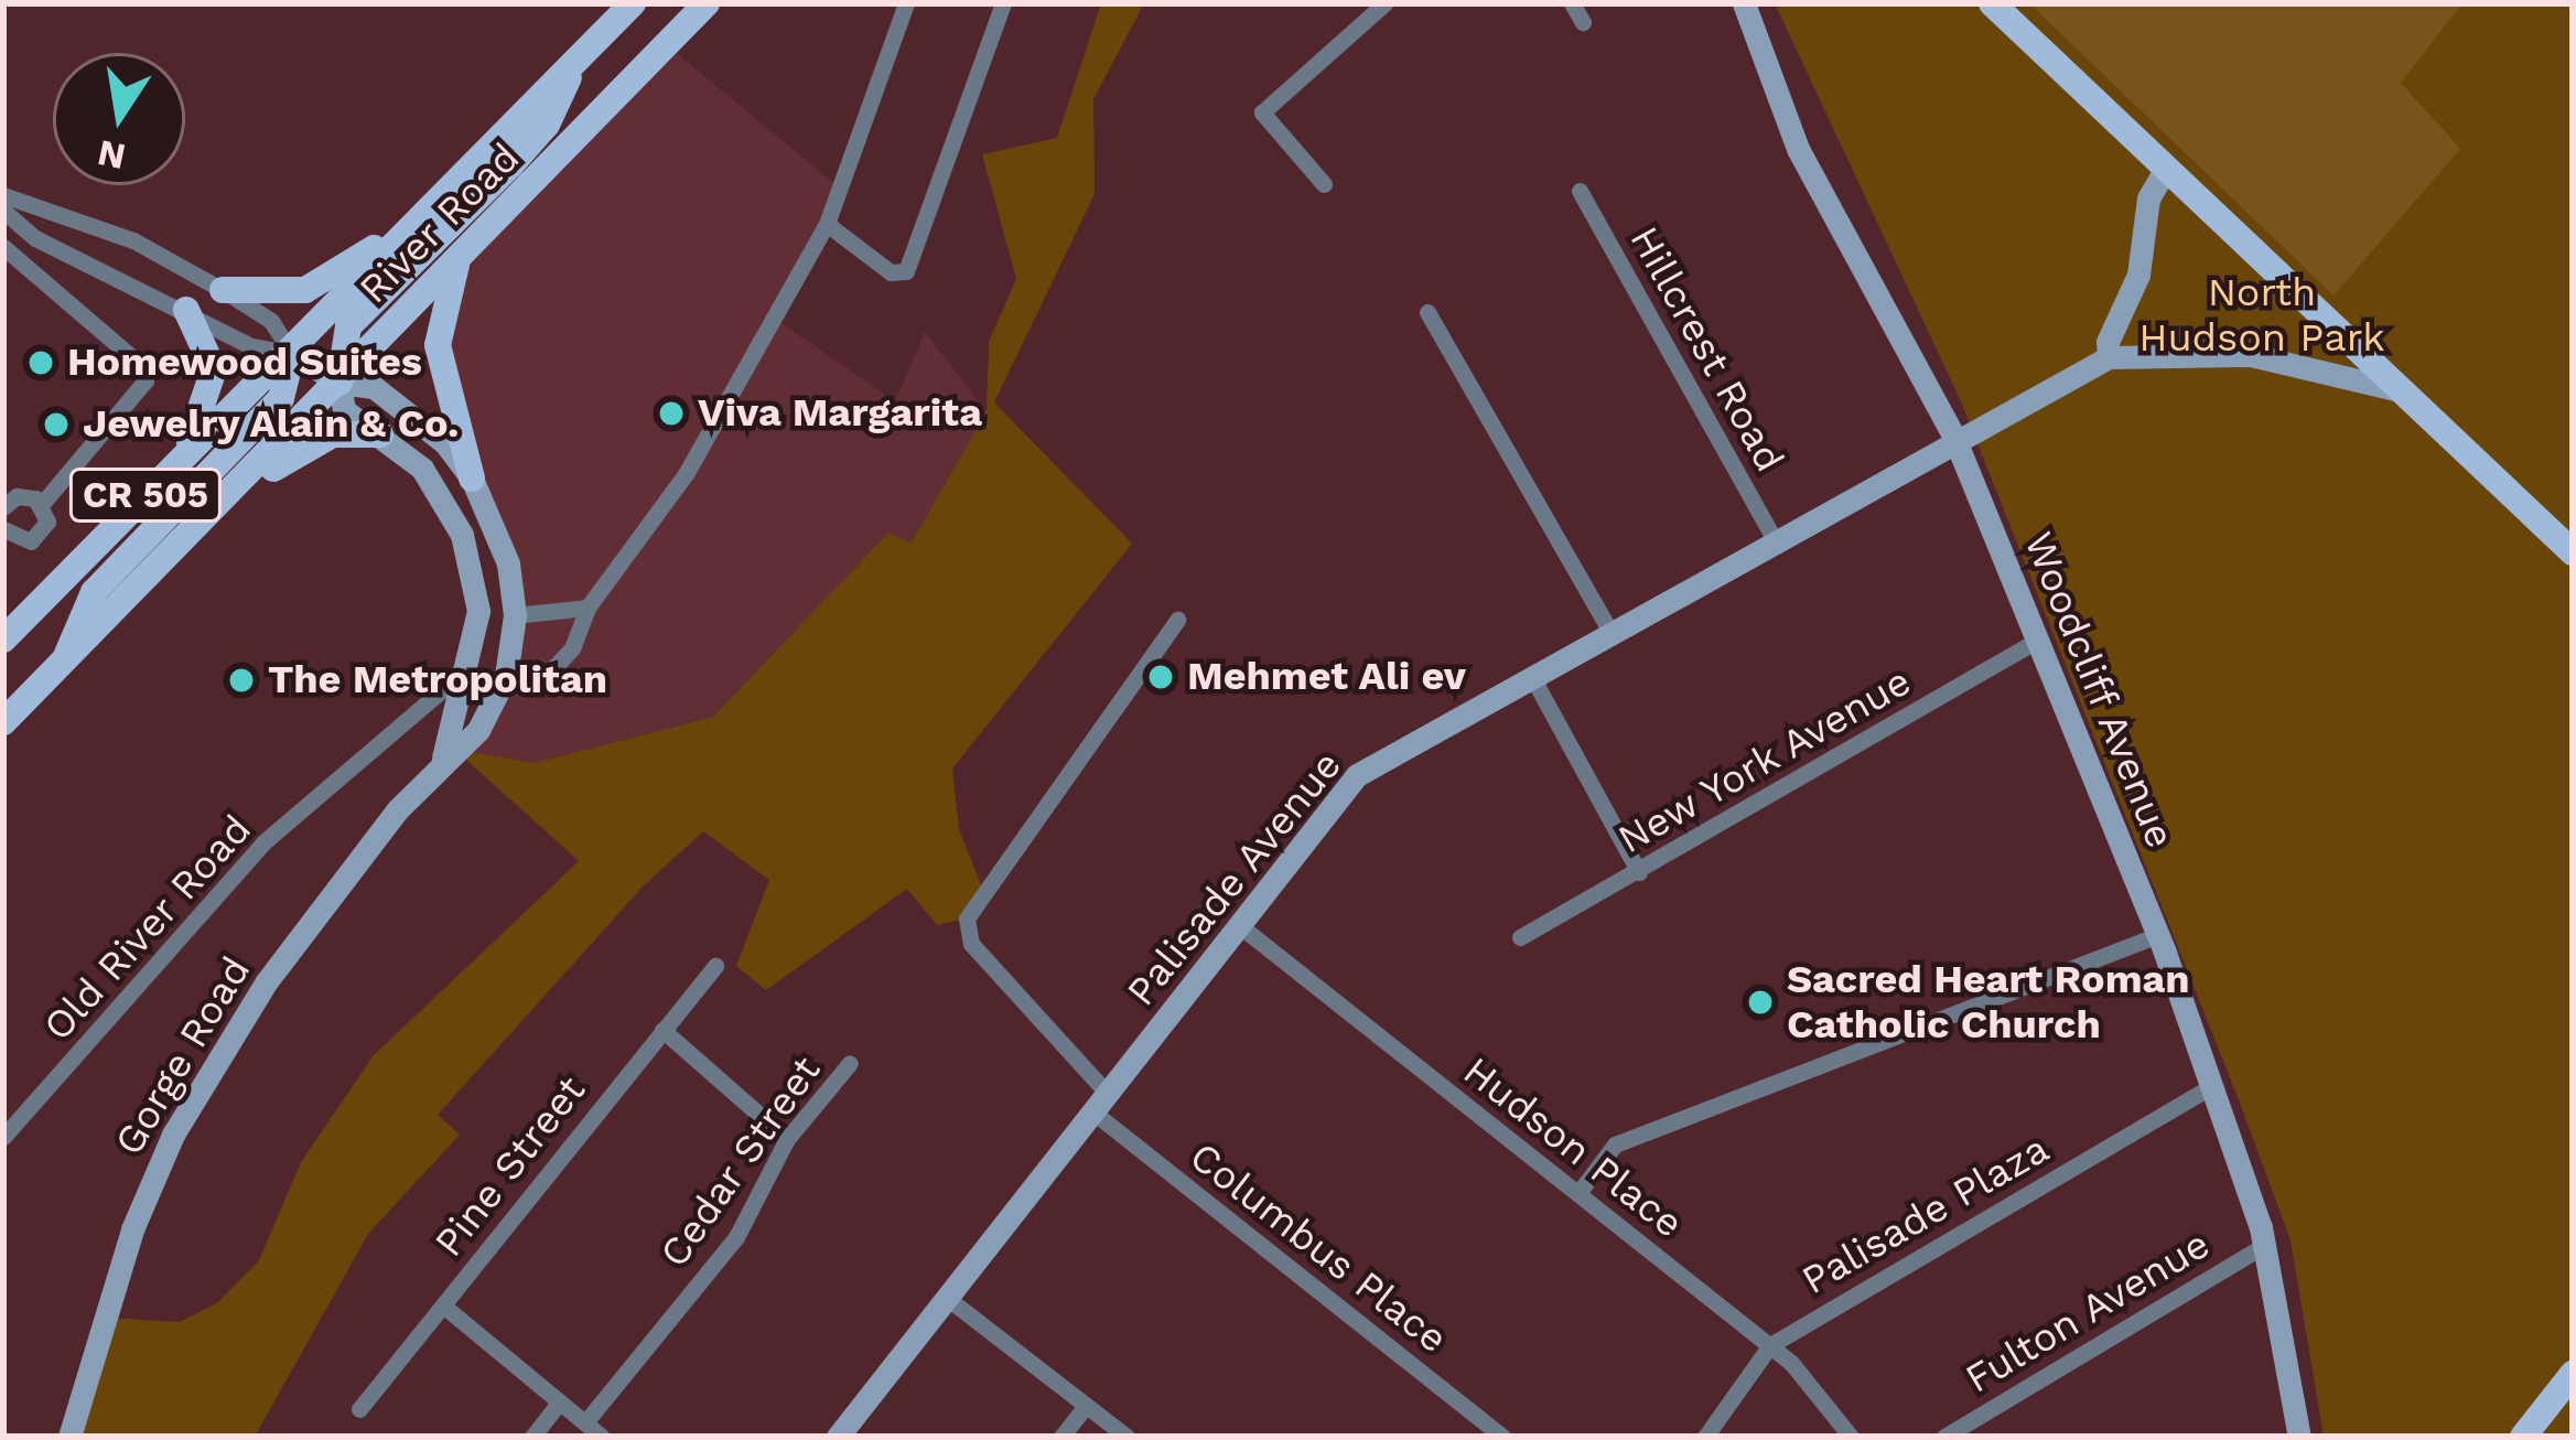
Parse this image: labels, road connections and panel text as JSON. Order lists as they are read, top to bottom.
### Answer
{
  "streets": {
    "main road": [
      "River Road",
      "CR 505",
      "Woodcliff Avenue",
      "Palisade Avenue",
      "Gorge Road"
    ],
    "street": [
      "Hillcrest Road",
      "New York Avenue",
      "Old River Road",
      "Hudson Place",
      "Cedar Street",
      "Pine Street",
      "Palisade Plaza",
      "Columbus Place",
      "Fulton Avenue"
    ]
  },
  "crossings": [
    ["River Road", "Gorge Road"],
    ["Hillcrest Road", "Palisade Avenue"],
    ["Woodcliff Avenue", "New York Avenue"],
    ["Woodcliff Avenue", "Palisade Avenue"],
    ["Woodcliff Avenue", "Palisade Plaza"],
    ["Woodcliff Avenue", "Fulton Avenue"],
    ["Palisade Avenue", "Hudson Place"],
    ["Palisade Avenue", "Columbus Place"],
    ["Old River Road", "Gorge Road"],
    ["Hudson Place", "Palisade Plaza"]
  ],
  "parks": ["North Hudson Park"],
  "places": [
    "Homewood Suites",
    "Viva Margarita",
    "Jewelry Alain & Co.",
    "Mehmet Ali ev",
    "The Metropolitan",
    "Sacred Heart Roman Catholic Church"
  ],
  "north": "bottom"
}
